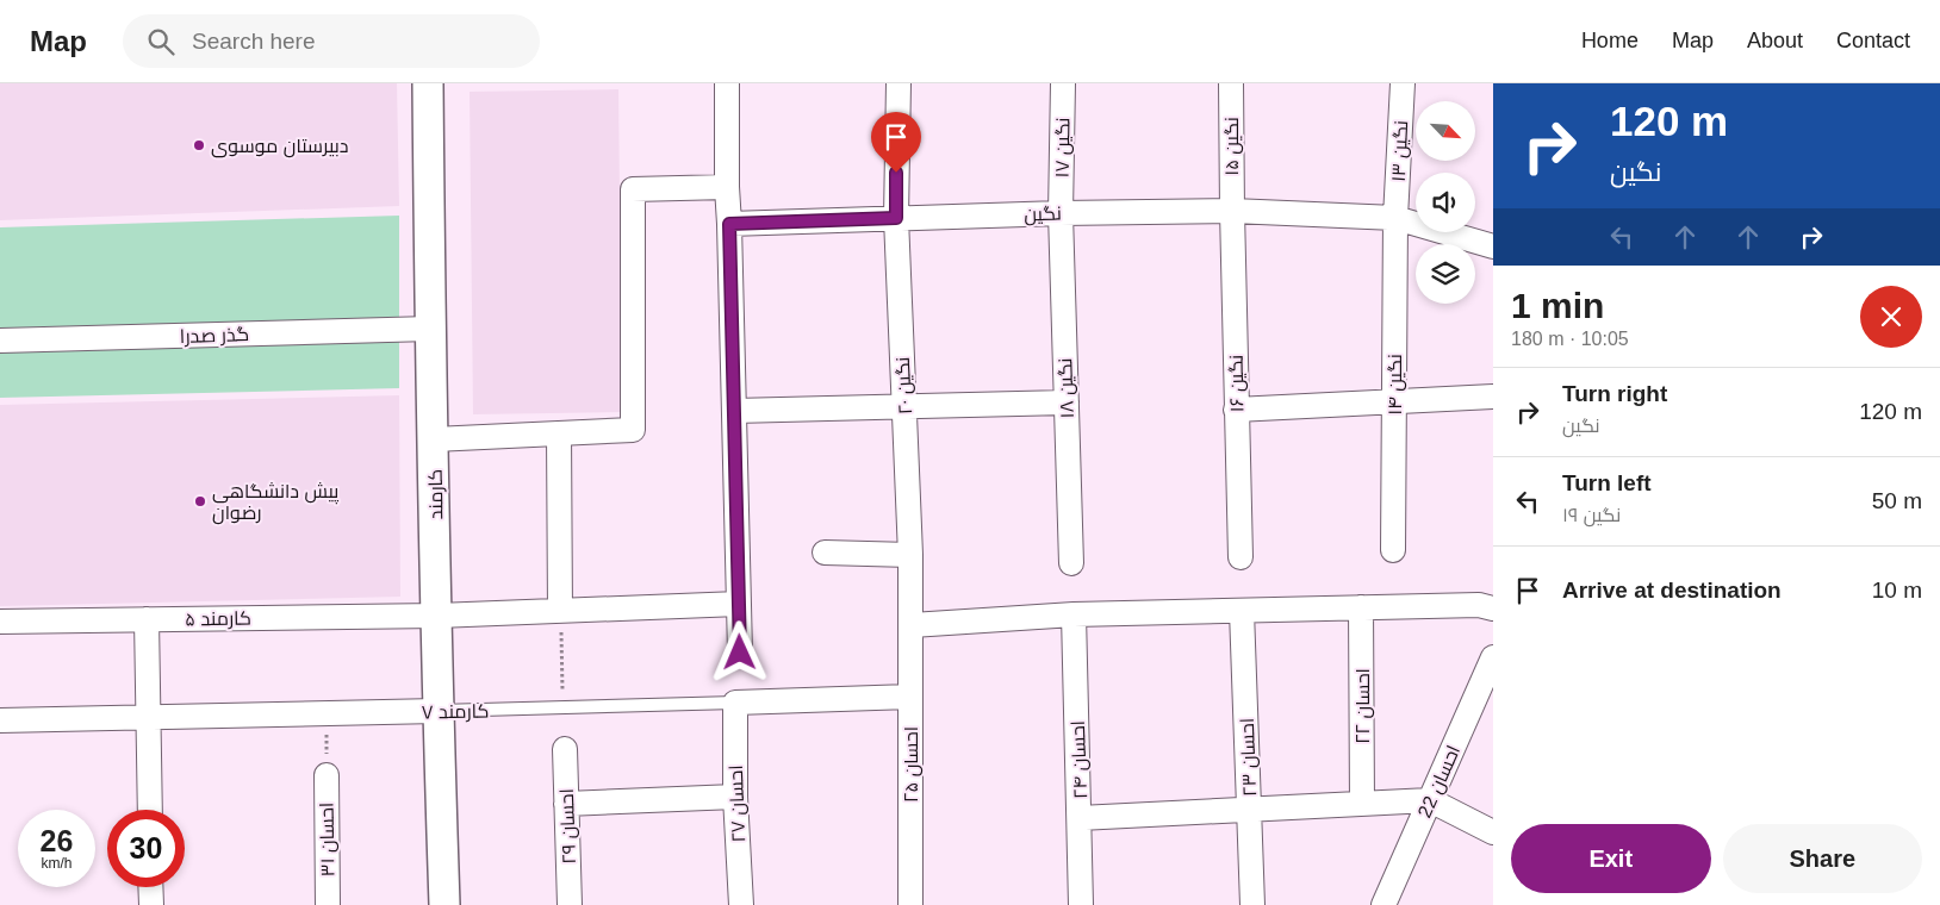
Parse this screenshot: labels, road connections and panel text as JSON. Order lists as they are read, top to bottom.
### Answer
{
  "streets": {
    "street": [
      "نگین ۱۵",
      "نگین ۱۷",
      "نگین ۱۳",
      "نگین",
      "گذر صدرا",
      "نگین ۱۶",
      "نگین ۱۴",
      "نگین ۲۰",
      "نگین ۱۸",
      "کارمند",
      "کارمند ۵",
      "احسان ۲۲",
      "کارمند ۷",
      "احسان ۲۳",
      "احسان ۲۴",
      "احسان ۲۵",
      "احسان 22",
      "احسان ۲۷",
      "احسان ۲۹",
      "احسان ۳۱"
    ]
  },
  "crossings": [
    ["نگین ۱۵", "نگین"],
    ["نگین ۱۵", "نگین ۱۶"],
    ["نگین ۱۷", "نگین"],
    ["نگین ۱۷", "نگین ۱۸"],
    ["نگین ۱۳", "نگین"],
    ["نگین ۱۳", "نگین ۱۴"],
    ["نگین", "نگین ۱۶"],
    ["نگین", "نگین ۱۴"],
    ["نگین", "نگین ۲۰"],
    ["نگین", "نگین ۱۸"],
    ["گذر صدرا", "کارمند"],
    ["نگین ۲۰", "احسان ۲۵"],
    ["کارمند", "کارمند ۵"],
    ["کارمند", "کارمند ۷"],
    ["کارمند ۷", "احسان ۲۵"],
    ["کارمند ۷", "احسان ۲۷"]
  ],
  "places": ["دبیرستان موسوی", "پیش دانشگاهی رضوان"],
  "north": "bottom right",
  "page": {
    "header": "Map",
    "search": "Search here",
    "nav": [
      "Home",
      "Map",
      "About",
      "Contact"
    ],
    "turn": ["120 m", "نگین"],
    "heading": ["1 min", "180 m · 10:05"],
    "list": [
      {
        "name": "Turn right",
        "note": "نگین",
        "value": "120 m"
      },
      {
        "name": "Turn left",
        "note": "نگین ۱۹",
        "value": "50 m"
      },
      {
        "name": "Arrive at destination",
        "value": "10 m"
      }
    ],
    "speed": "26 km/h",
    "limit": "30",
    "buttons": ["Exit", "Share"]
  }
}
